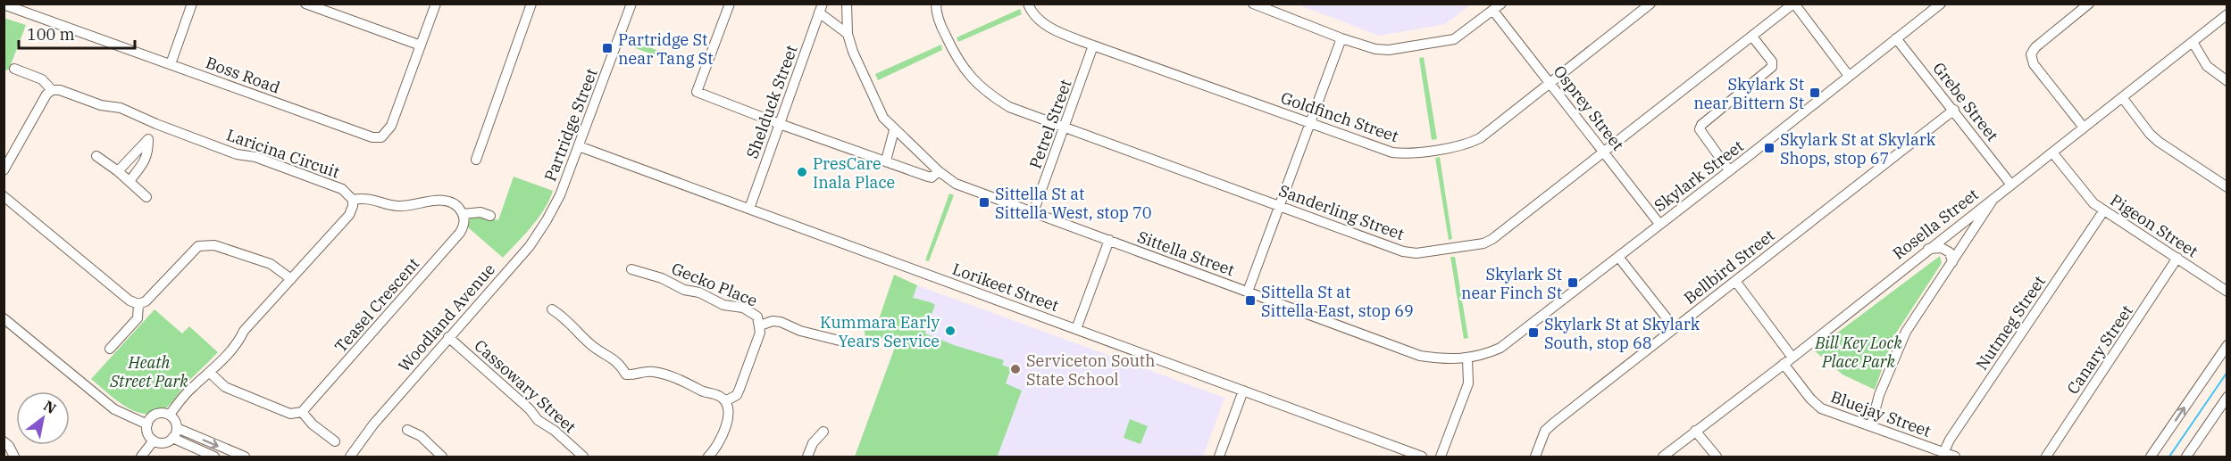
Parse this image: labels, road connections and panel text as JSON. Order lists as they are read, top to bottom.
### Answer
{
  "streets": {
    "street": [
      "Boss Road",
      "Shelduck Street",
      "Grebe Street",
      "Osprey Street",
      "Goldfinch Street",
      "Petrel Street",
      "Partridge Street",
      "Laricina Circuit",
      "Skylark Street",
      "Sanderling Street",
      "Rosella Street",
      "Pigeon Street",
      "Sittella Street",
      "Bellbird Street",
      "Gecko Place",
      "Lorikeet Street",
      "Teasel Crescent",
      "Woodland Avenue",
      "Nutmeg Street",
      "Canary Street",
      "Cassowary Street",
      "Bluejay Street"
    ]
  },
  "crossings": [
    ["Shelduck Street", "Lorikeet Street"],
    ["Grebe Street", "Skylark Street"],
    ["Grebe Street", "Rosella Street"],
    ["Grebe Street", "Bellbird Street"],
    ["Osprey Street", "Goldfinch Street"],
    ["Osprey Street", "Skylark Street"],
    ["Osprey Street", "Sanderling Street"],
    ["Goldfinch Street", "Petrel Street"],
    ["Petrel Street", "Sanderling Street"],
    ["Petrel Street", "Sittella Street"],
    ["Partridge Street", "Lorikeet Street"],
    ["Partridge Street", "Woodland Avenue"],
    ["Skylark Street", "Sittella Street"],
    ["Rosella Street", "Pigeon Street"],
    ["Rosella Street", "Bluejay Street"],
    ["Pigeon Street", "Nutmeg Street"],
    ["Pigeon Street", "Canary Street"],
    ["Woodland Avenue", "Cassowary Street"],
    ["Nutmeg Street", "Bluejay Street"]
  ],
  "parks": ["Bill Key Lock Place Park", "Heath Street Park"],
  "places": {
    "transit": [
      "Partridge St near Tang St",
      "Skylark St near Bittern St",
      "Skylark St at Skylark Shops, stop 67",
      "Sittella St at Sittella West, stop 70",
      "Skylark St near Finch St",
      "Sittella St at Sittella East, stop 69",
      "Skylark St at Skylark South, stop 68"
    ],
    "other": ["PresCare Inala Place", "Kummara Early Years Service", "Serviceton South State School"]
  },
  "scale_bar": "100 m",
  "north": "top right"
}
